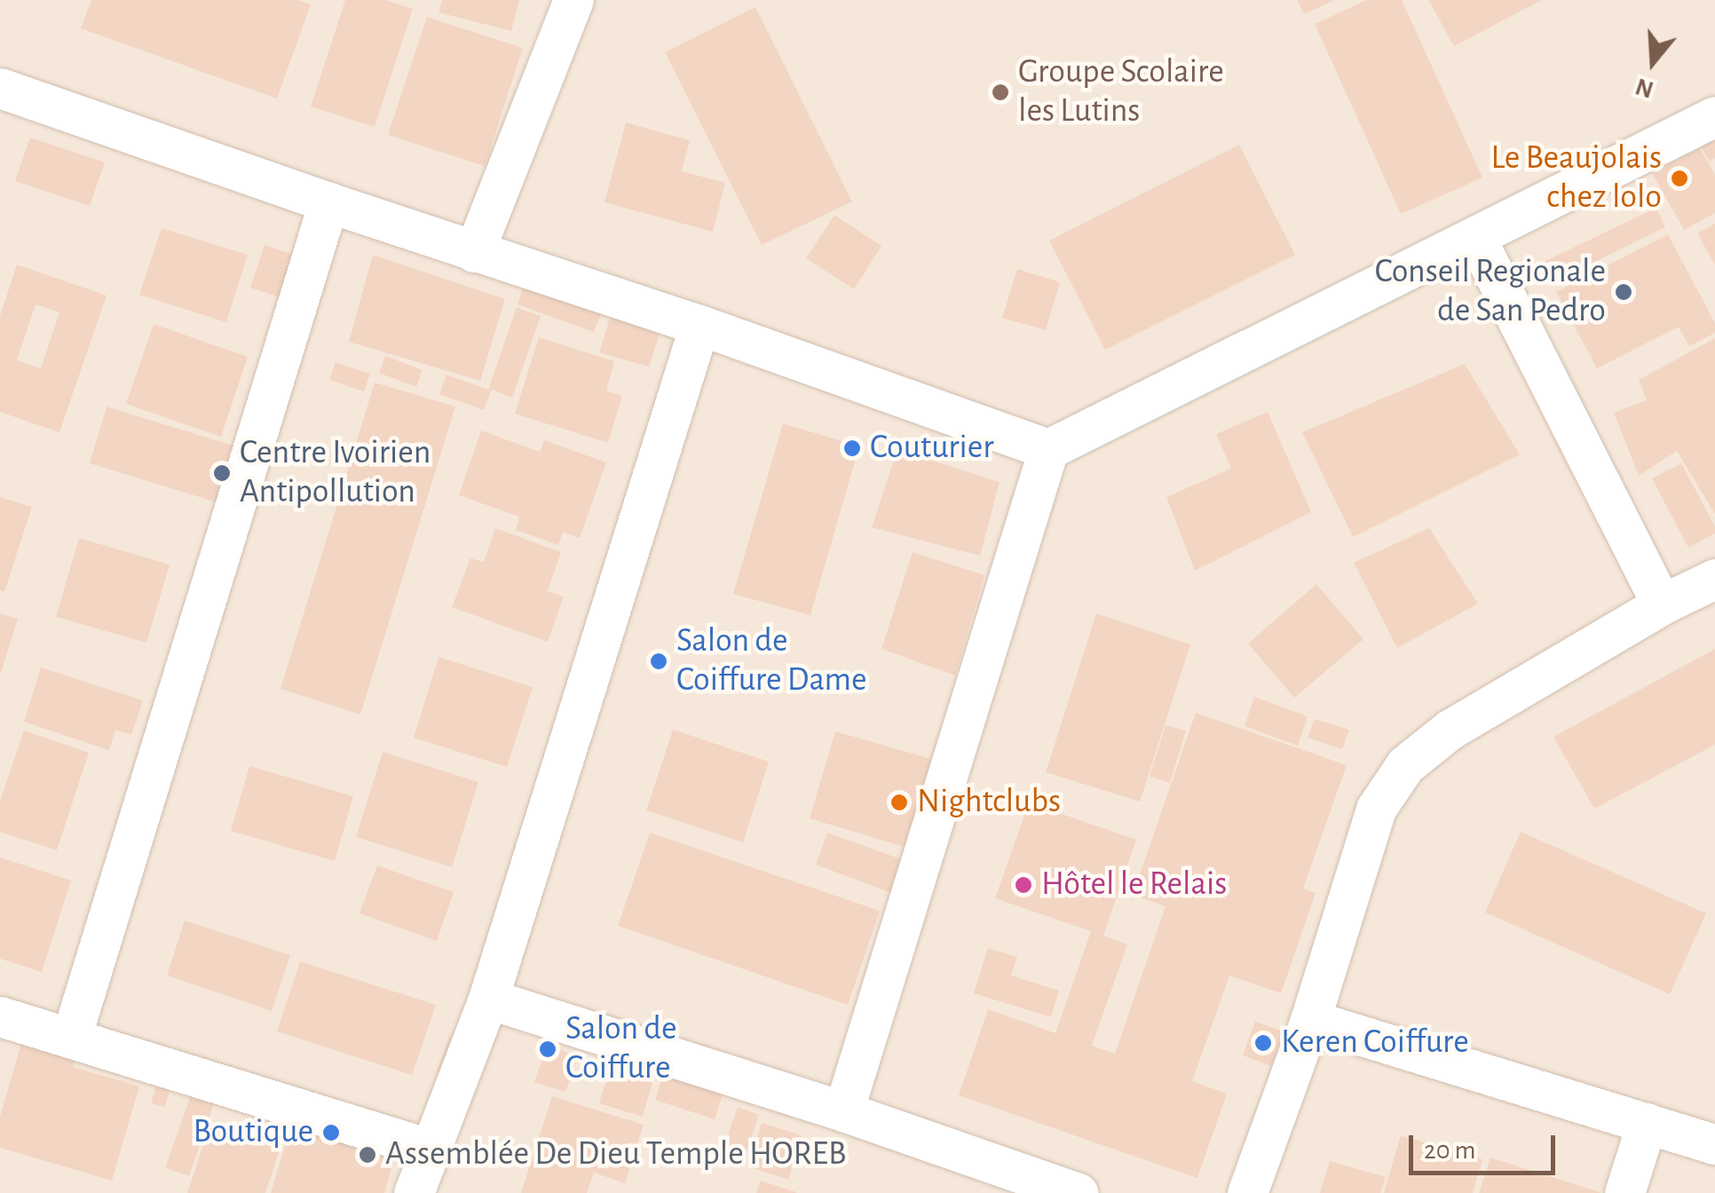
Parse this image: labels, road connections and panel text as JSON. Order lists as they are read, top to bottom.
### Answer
{
  "places": [
    "Groupe Scolaire les Lutins",
    "Le Beaujolais chez lolo",
    "Conseil Regionale de San Pedro",
    "Couturier",
    "Centre Ivoirien Antipollution",
    "Salon de Coiffure Dame",
    "Nightclubs",
    "Hôtel le Relais",
    "Keren Coiffure",
    "Salon de Coiffure",
    "Boutique",
    "Assemblée De Dieu Temple HOREB"
  ],
  "scale_bar": "20 m",
  "north": "bottom"
}
